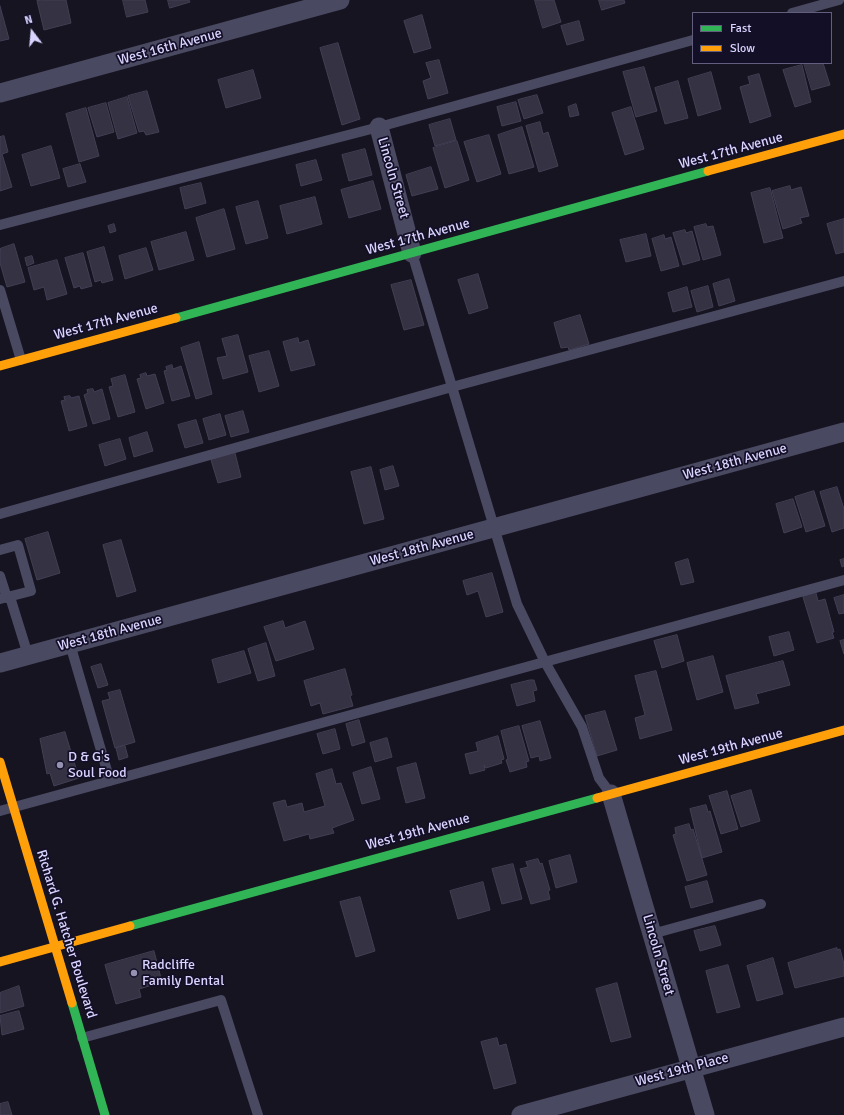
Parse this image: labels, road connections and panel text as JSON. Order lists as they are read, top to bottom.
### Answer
{
  "streets": {
    "street": [
      "West 16th Avenue",
      "West 17th Avenue",
      "Lincoln Street",
      "West 18th Avenue",
      "West 19th Avenue",
      "Richard G. Hatcher Boulevard",
      "West 19th Place"
    ]
  },
  "crossings": [
    ["West 17th Avenue", "Lincoln Street"],
    ["Lincoln Street", "West 19th Avenue"],
    ["Lincoln Street", "West 19th Place"],
    ["West 19th Avenue", "Richard G. Hatcher Boulevard"]
  ],
  "places": ["D & G's Soul Food", "Radcliffe Family Dental"],
  "legend": ["Fast", "Slow"],
  "north": "top"
}
